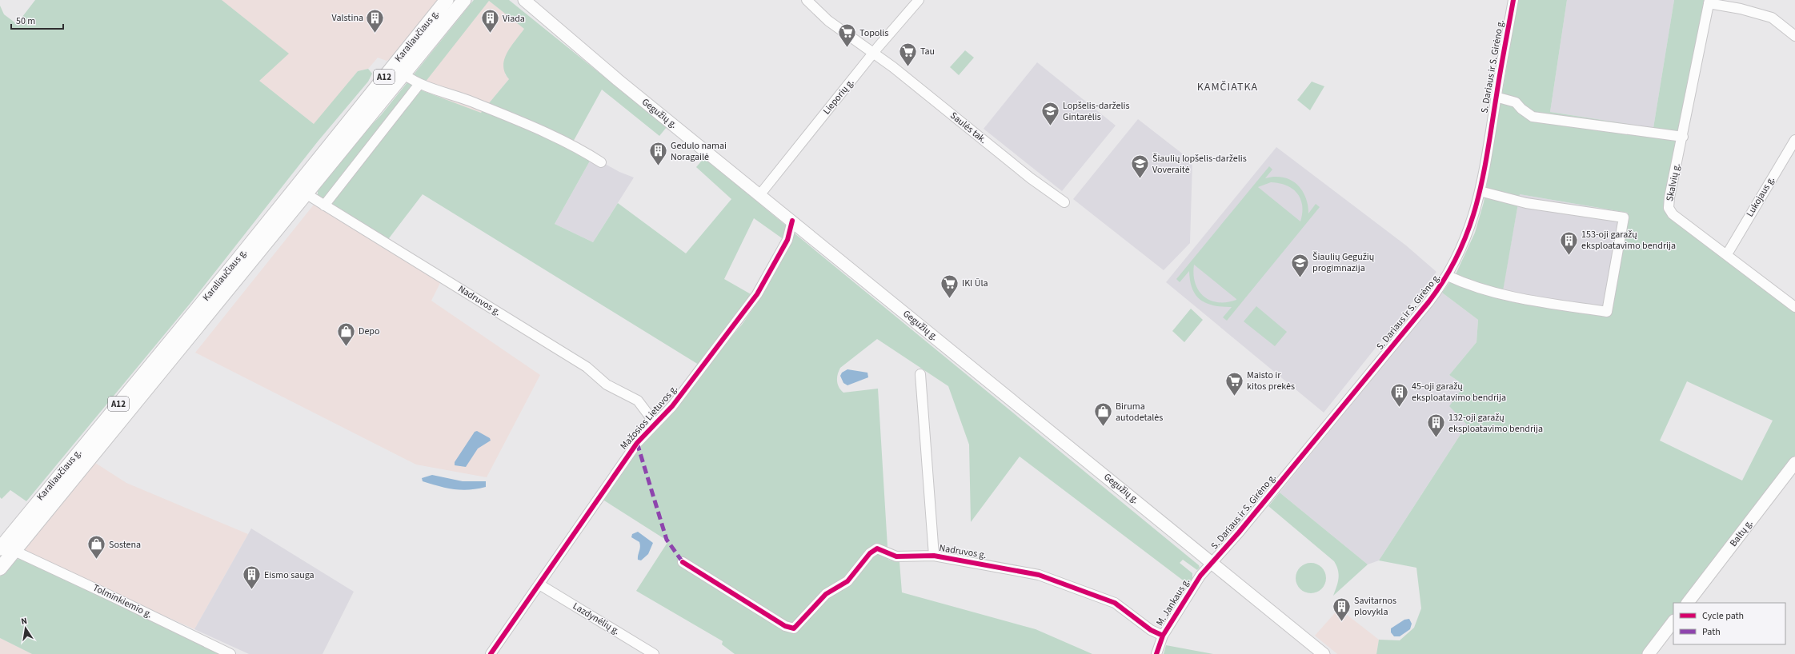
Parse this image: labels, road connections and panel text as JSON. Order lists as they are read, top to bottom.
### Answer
{
  "streets": {
    "highway": ["Karaliaučiaus g.", "A12"],
    "main road": ["Gegužių g.", "Baltų g."],
    "street": [
      "S. Dariaus ir S. Girėno g.",
      "Lieporių g.",
      "Saulės tak.",
      "Skalvių g.",
      "Lukojaus g.",
      "Nadruvos g.",
      "Mažosios Lietuvos g.",
      "Tolminkiemio g.",
      "M. Jankaus g.",
      "Lazdynėlių g."
    ]
  },
  "crossings": [
    ["Karaliaučiaus g.", "Nadruvos g."],
    ["Karaliaučiaus g.", "Tolminkiemio g."],
    ["S. Dariaus ir S. Girėno g.", "Gegužių g."],
    ["S. Dariaus ir S. Girėno g.", "M. Jankaus g."],
    ["Lieporių g.", "Gegužių g."],
    ["Lieporių g.", "Saulės tak."],
    ["Gegužių g.", "Mažosios Lietuvos g."],
    ["Gegužių g.", "M. Jankaus g."],
    ["Skalvių g.", "Lukojaus g."],
    ["Nadruvos g.", "Mažosios Lietuvos g."],
    ["Nadruvos g.", "M. Jankaus g."],
    ["Mažosios Lietuvos g.", "Lazdynėlių g."]
  ],
  "districts": ["KAMČIATKA"],
  "places": {
    "building": [
      "Valstina",
      "Viada",
      "Gedulo namai Noragailė",
      "153-oji garažų eksploatavimo bendrija",
      "45-oji garažų eksploatavimo bendrija",
      "132-oji garažų eksploatavimo bendrija",
      "Eismo sauga",
      "Savitarnos plovykla"
    ],
    "supermarket": [
      "Topolis",
      "Tau",
      "IKI Ūla",
      "Maisto ir kitos prekės"
    ],
    "school or university": ["Lopšelis-darželis Gintarėlis", "Šiaulių lopšelis-darželis Voveraitė", "Šiaulių Gegužių progimnazija"],
    "shop": ["Depo", "Biruma autodetalės", "Sostena"]
  },
  "legend": ["Cycle path", "Path"],
  "scale_bar": "50 m",
  "north": "top"
}
